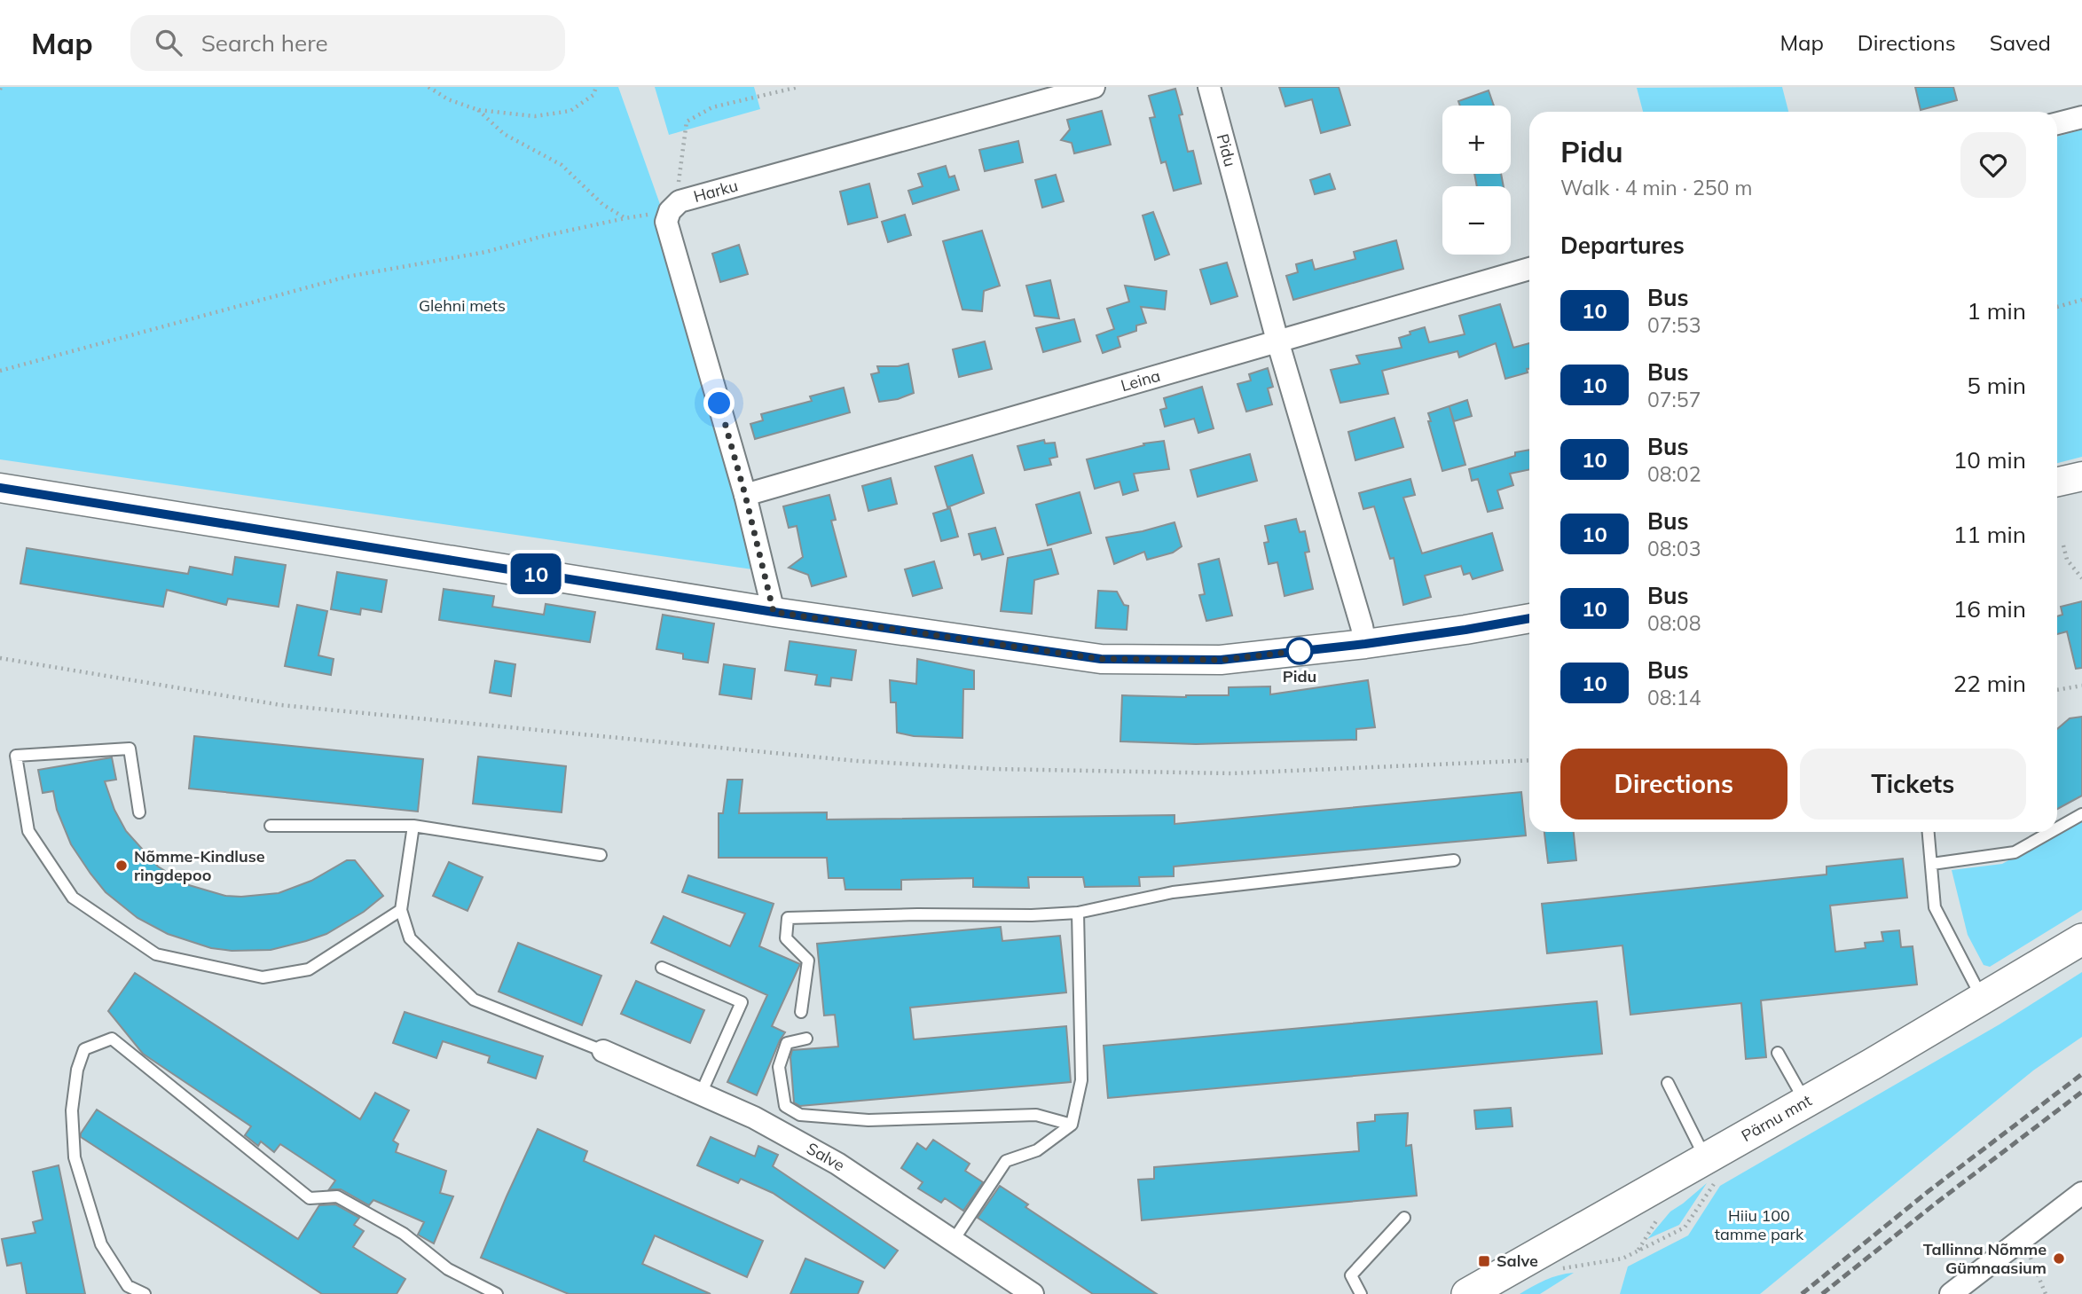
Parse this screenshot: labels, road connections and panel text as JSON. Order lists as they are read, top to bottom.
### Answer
{
  "streets": {
    "main road": ["Pärnu mnt"],
    "street": [
      "Pidu",
      "Harku",
      "Leina",
      "Salve"
    ]
  },
  "crossings": [
    ["Pidu", "Leina"]
  ],
  "parks": ["Glehni mets", "Hiiu 100 tamme park"],
  "places": {
    "other": ["Pidu", "Nõmme-Kindluse ringdepoo", "Tallinna Nõmme Gümnaasium"],
    "transit": ["Salve"]
  },
  "lines": ["bus line 10"],
  "page": {
    "header": "Map",
    "search": "Search here",
    "nav": ["Map", "Directions", "Saved"],
    "on_map": "10",
    "map_buttons": ["+", "−"],
    "heading": [
      ["Pidu", "Walk · 4 min · 250 m"],
      "Departures"
    ],
    "list": [
      {
        "mark": "10",
        "name": "Bus",
        "note": "07:53",
        "value": "1 min"
      },
      {
        "mark": "10",
        "name": "Bus",
        "note": "07:57",
        "value": "5 min"
      },
      {
        "mark": "10",
        "name": "Bus",
        "note": "08:02",
        "value": "10 min"
      },
      {
        "mark": "10",
        "name": "Bus",
        "note": "08:03",
        "value": "11 min"
      },
      {
        "mark": "10",
        "name": "Bus",
        "note": "08:08",
        "value": "16 min"
      },
      {
        "mark": "10",
        "name": "Bus",
        "note": "08:14",
        "value": "22 min"
      }
    ],
    "buttons": ["Directions", "Tickets"]
  }
}
